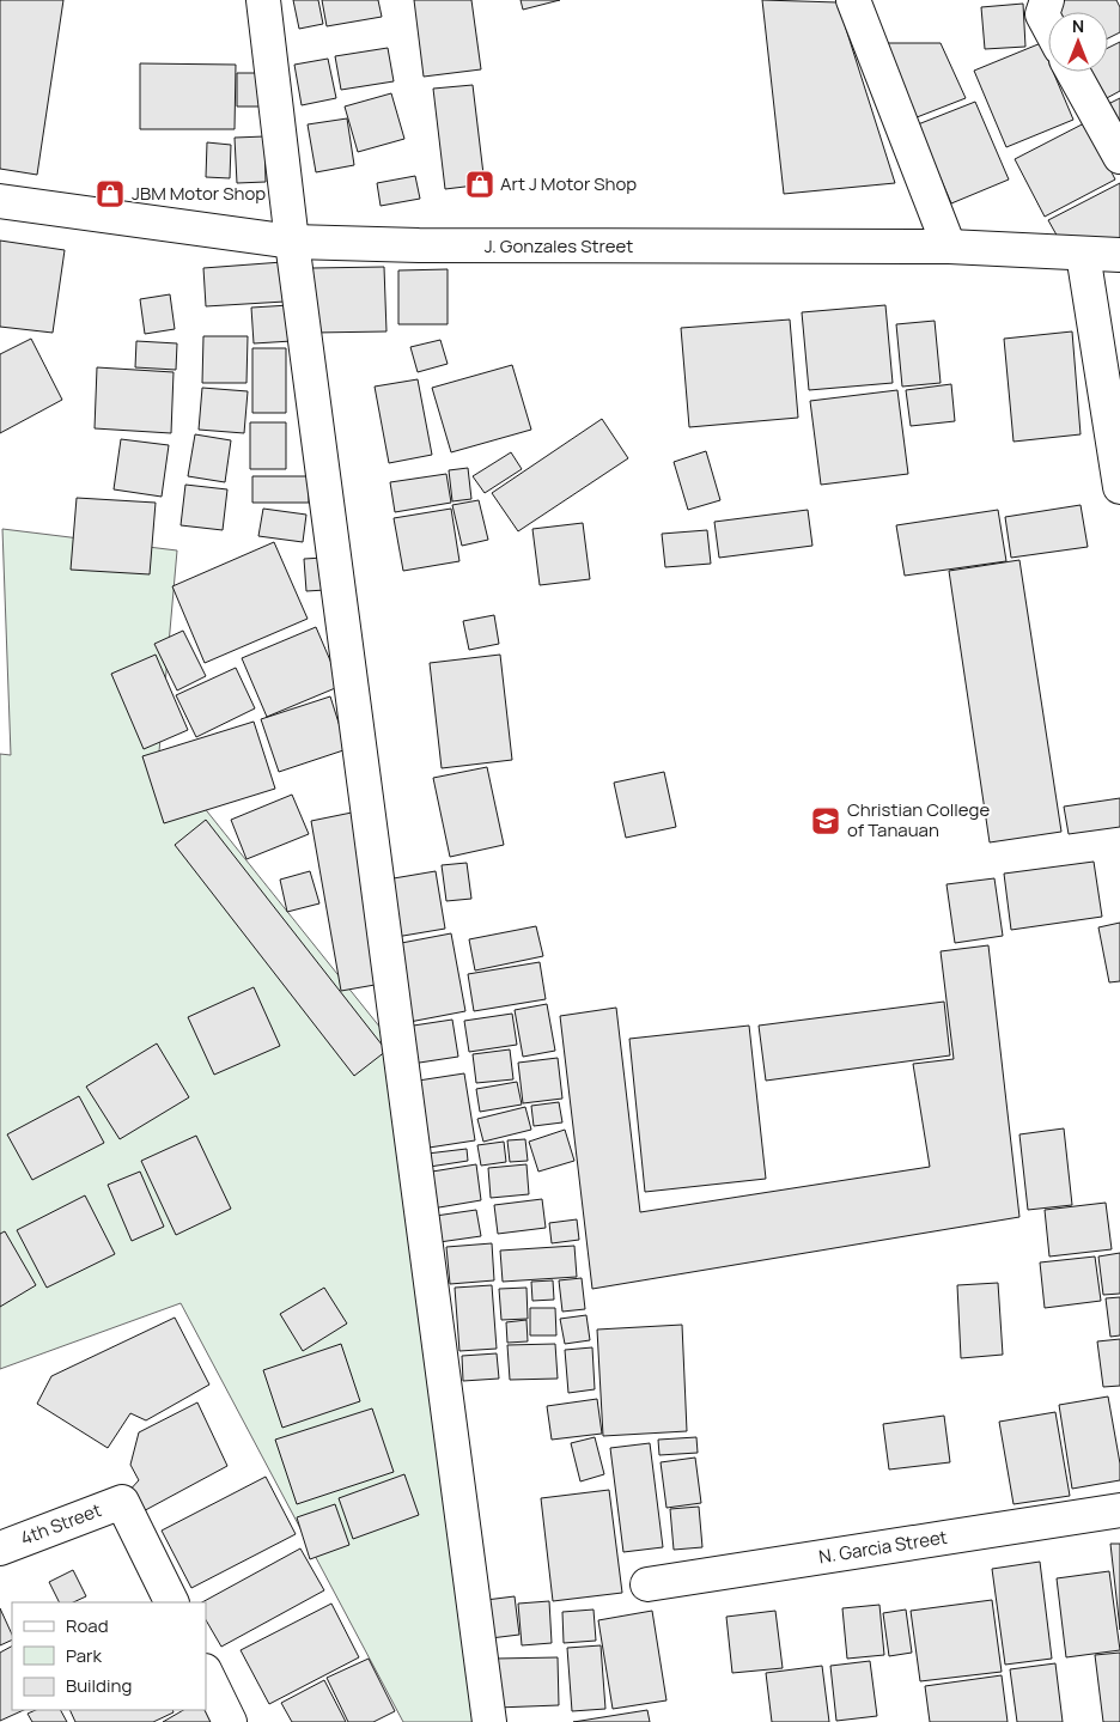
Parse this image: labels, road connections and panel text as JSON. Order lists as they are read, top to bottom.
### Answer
{
  "streets": {
    "street": ["J. Gonzales Street", "4th Street", "N. Garcia Street"]
  },
  "places": {
    "shop": ["Art J Motor Shop", "JBM Motor Shop"],
    "school or university": ["Christian College of Tanauan"]
  },
  "legend": ["Road", "Park", "Building"],
  "north": "top"
}
